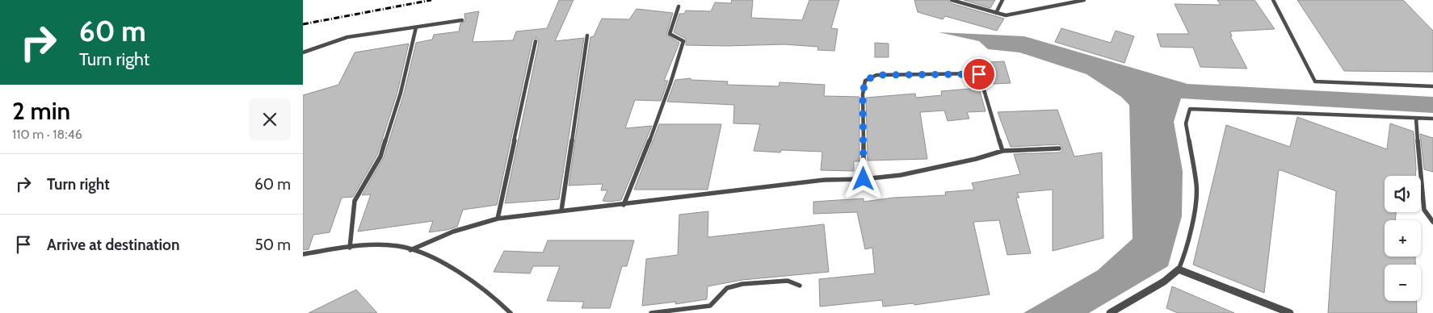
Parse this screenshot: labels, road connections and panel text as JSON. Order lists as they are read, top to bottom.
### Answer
{
  "page": {
    "turn": ["60 m", "Turn right"],
    "heading": ["2 min", "110 m · 18:46"],
    "list": [
      {
        "name": "Turn right",
        "value": "60 m"
      },
      {
        "name": "Arrive at destination",
        "value": "50 m"
      }
    ],
    "map_buttons": ["+", "−"]
  }
}
